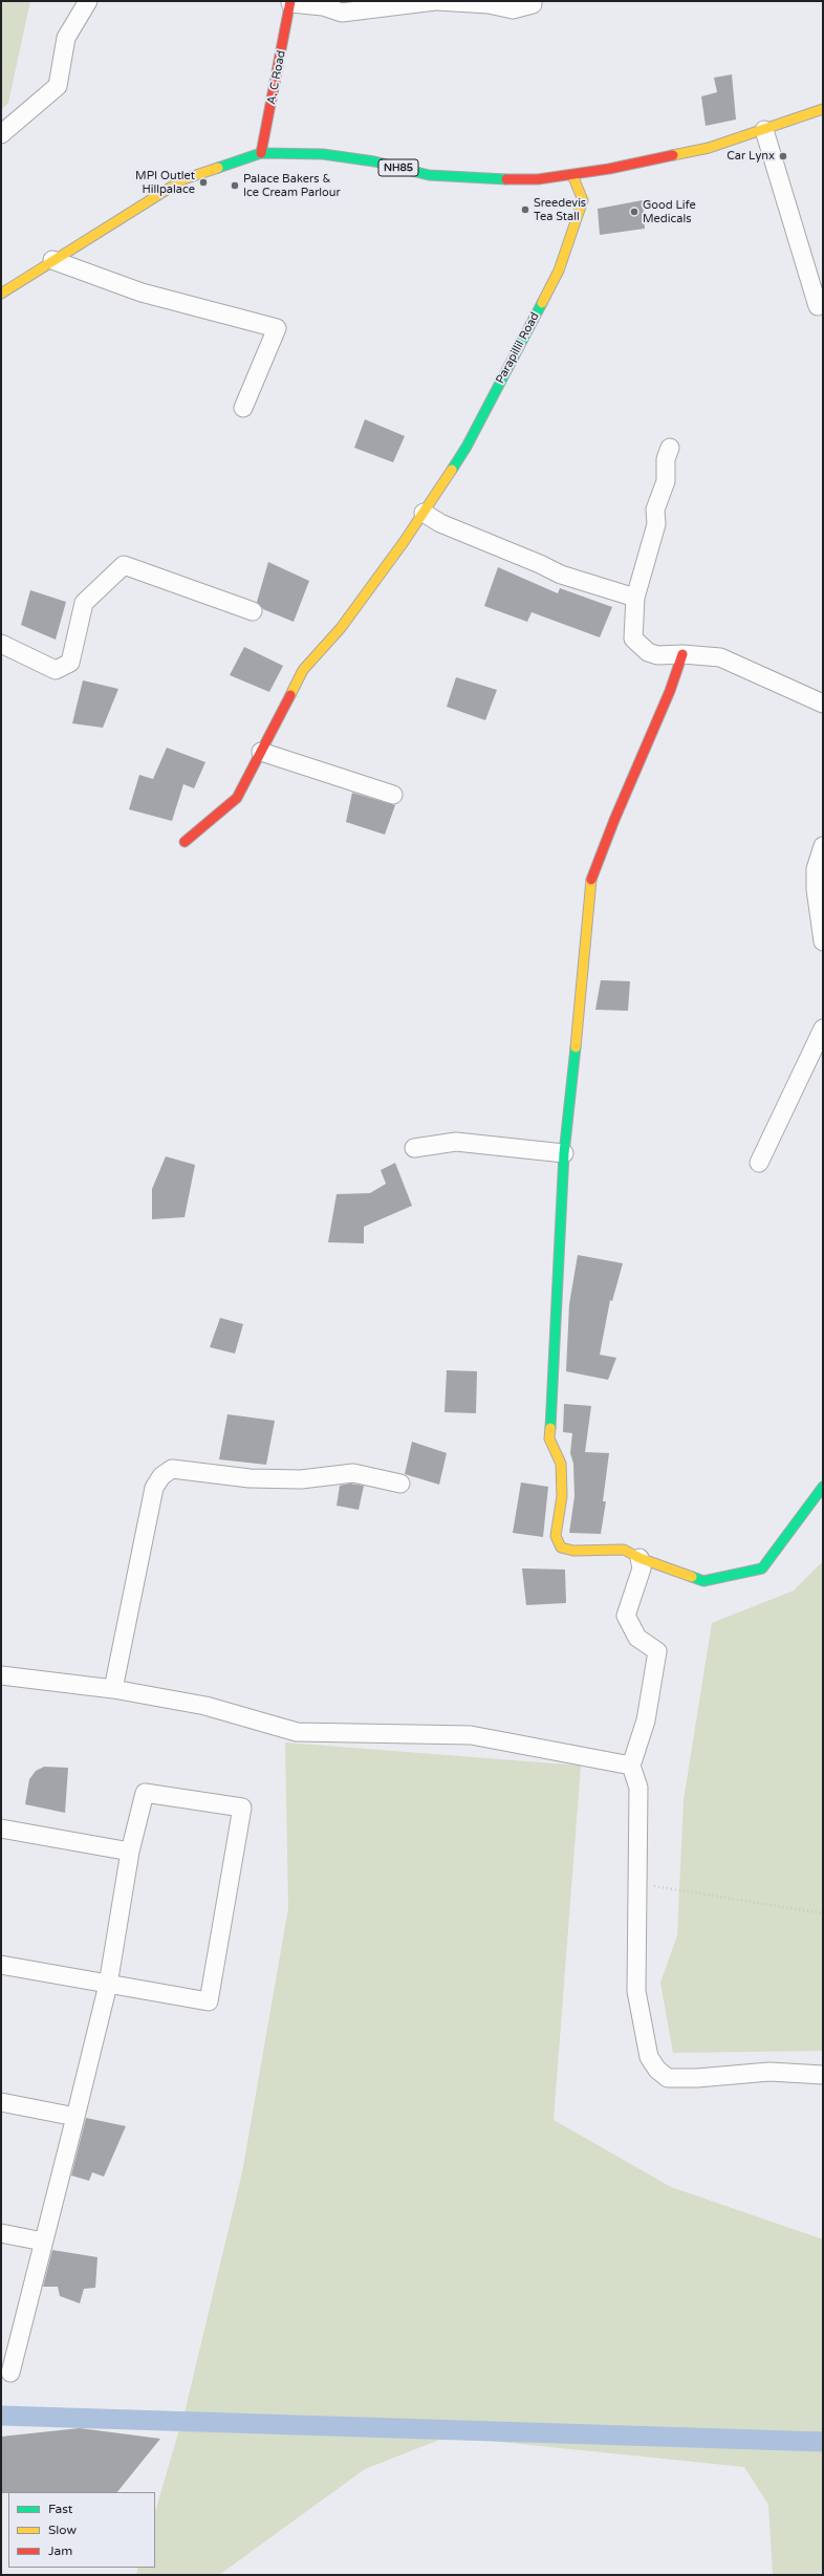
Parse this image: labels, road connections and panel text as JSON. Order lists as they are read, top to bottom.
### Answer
{
  "streets": {
    "main road": ["A. C Road", "NH85", "Parapillil Road"]
  },
  "crossings": [
    ["A. C Road", "NH85"],
    ["NH85", "Parapillil Road"]
  ],
  "places": [
    "Car Lynx",
    "MPI Outlet Hillpalace",
    "Palace Bakers & Ice Cream Parlour",
    "Sreedevis Tea Stall",
    "Good Life Medicals"
  ],
  "legend": ["Fast", "Slow", "Jam"]
}
